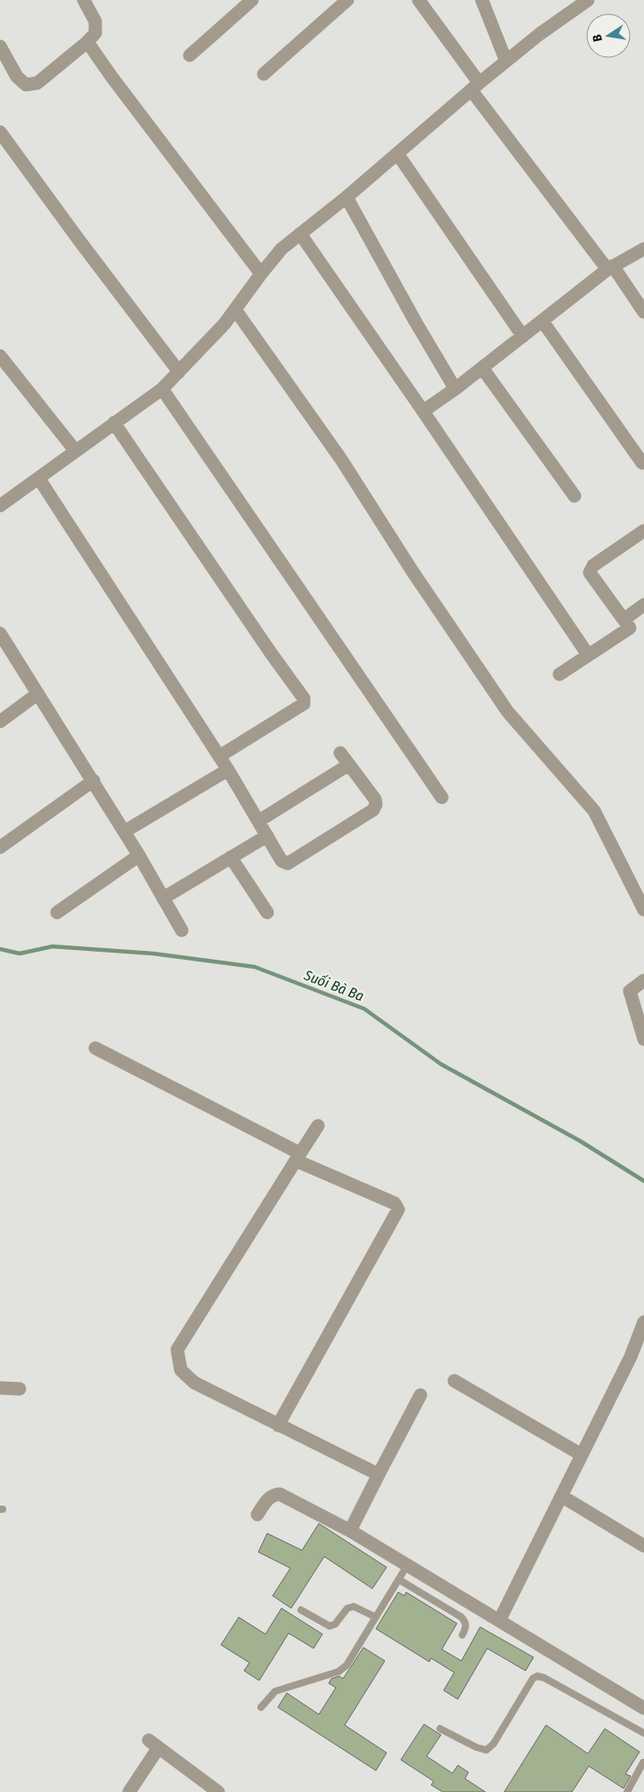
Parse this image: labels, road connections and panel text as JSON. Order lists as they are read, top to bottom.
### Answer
{
  "water": ["Suối Bà Ba"],
  "north": "left"
}
